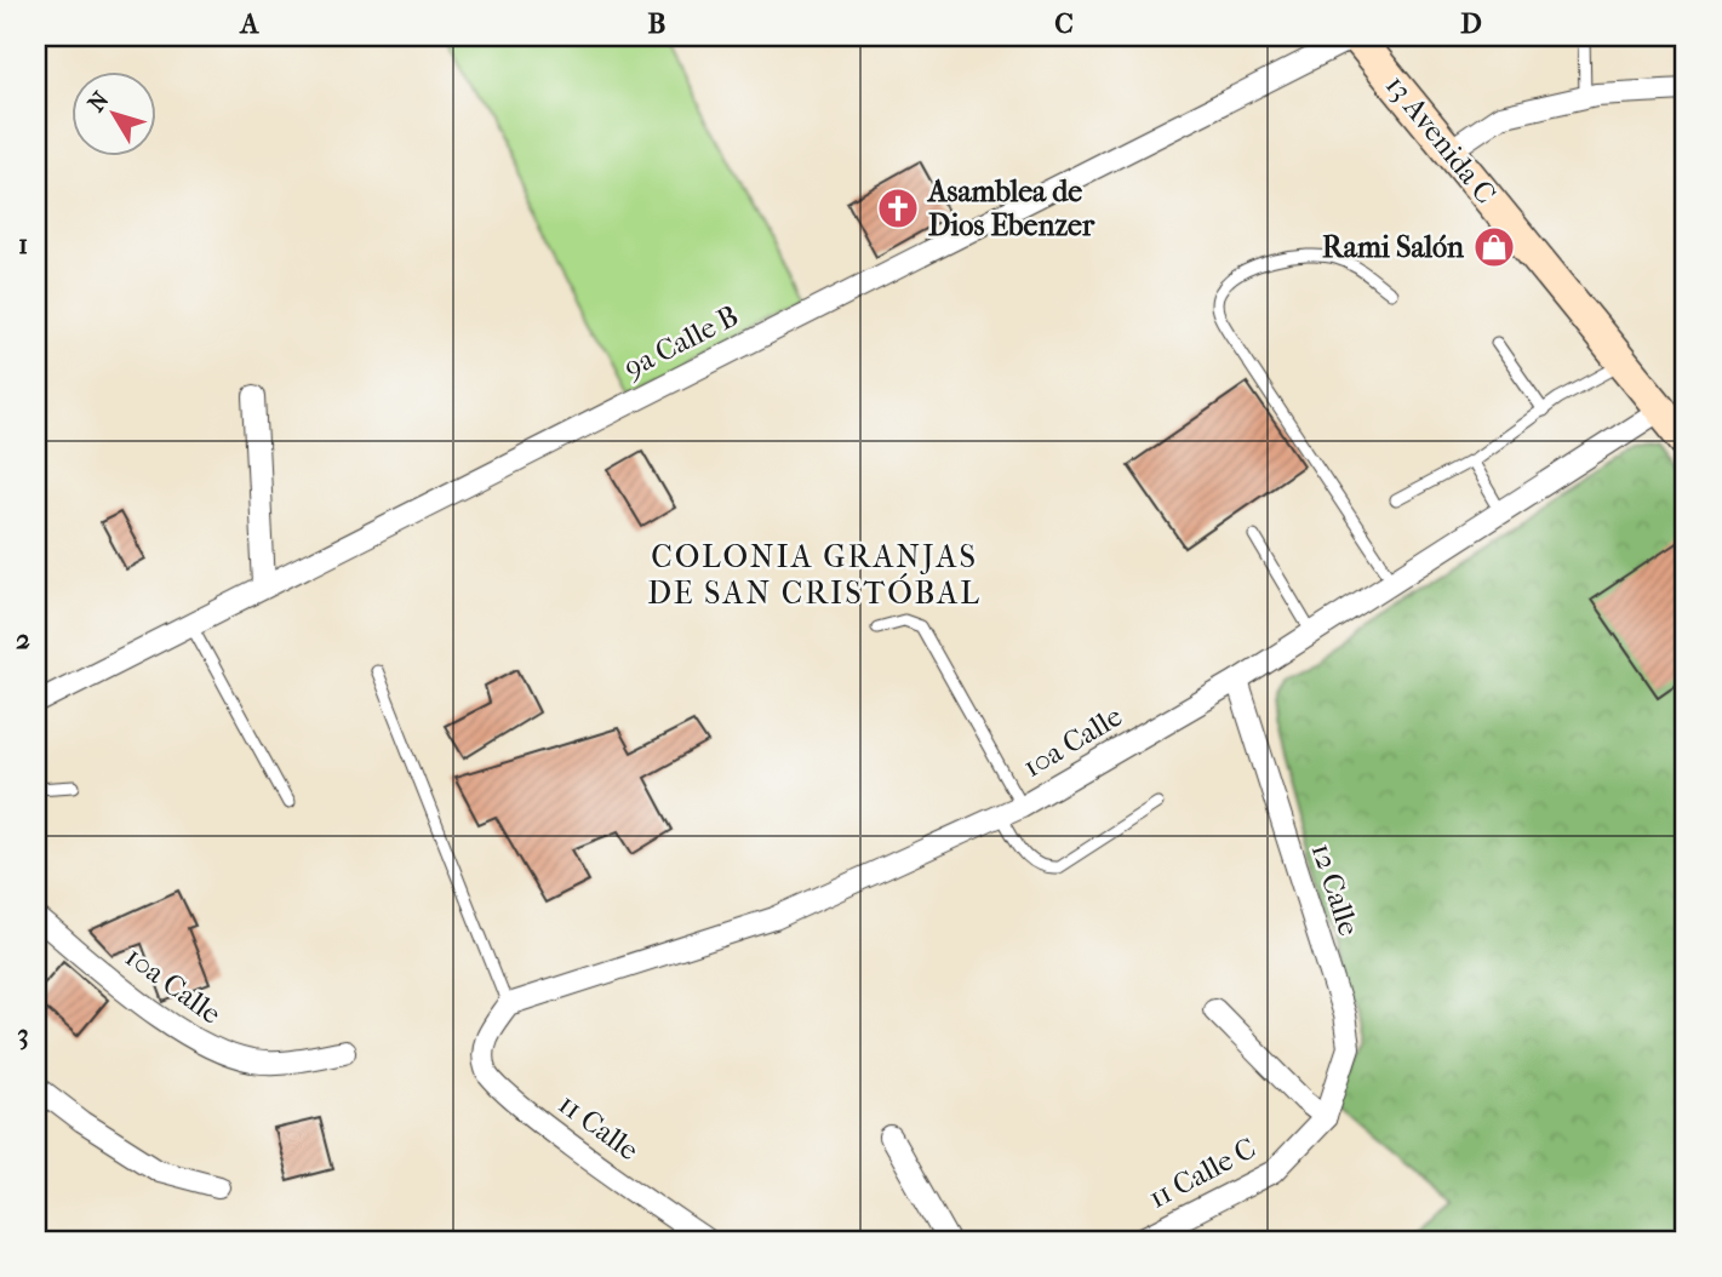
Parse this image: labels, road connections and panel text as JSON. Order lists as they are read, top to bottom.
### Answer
{
  "streets": {
    "street": [
      "13 Avenida C",
      "9a Calle B",
      "10a Calle",
      "12 Calle",
      "11 Calle",
      "11 Calle C"
    ]
  },
  "crossings": [
    ["13 Avenida C", "9a Calle B"],
    ["13 Avenida C", "10a Calle"],
    ["10a Calle", "12 Calle"],
    ["10a Calle", "11 Calle"],
    ["12 Calle", "11 Calle C"]
  ],
  "districts": ["COLONIA GRANJAS DE SAN CRISTÓBAL"],
  "places": {
    "church": ["Asamblea de Dios Ebenzer"],
    "shop": ["Rami Salón"]
  },
  "north": "top left",
  "grid": {
    "columns": [
      "A",
      "B",
      "C",
      "D"
    ],
    "rows": ["1", "2", "3"]
  }
}
